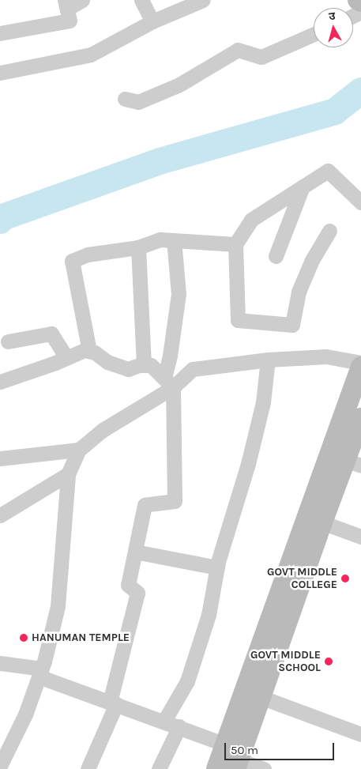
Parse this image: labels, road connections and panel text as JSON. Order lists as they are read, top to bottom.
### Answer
{
  "places": ["GOVT MIDDLE COLLEGE", "HANUMAN TEMPLE", "GOVT MIDDLE SCHOOL"],
  "scale_bar": "50 m",
  "north": "top"
}
